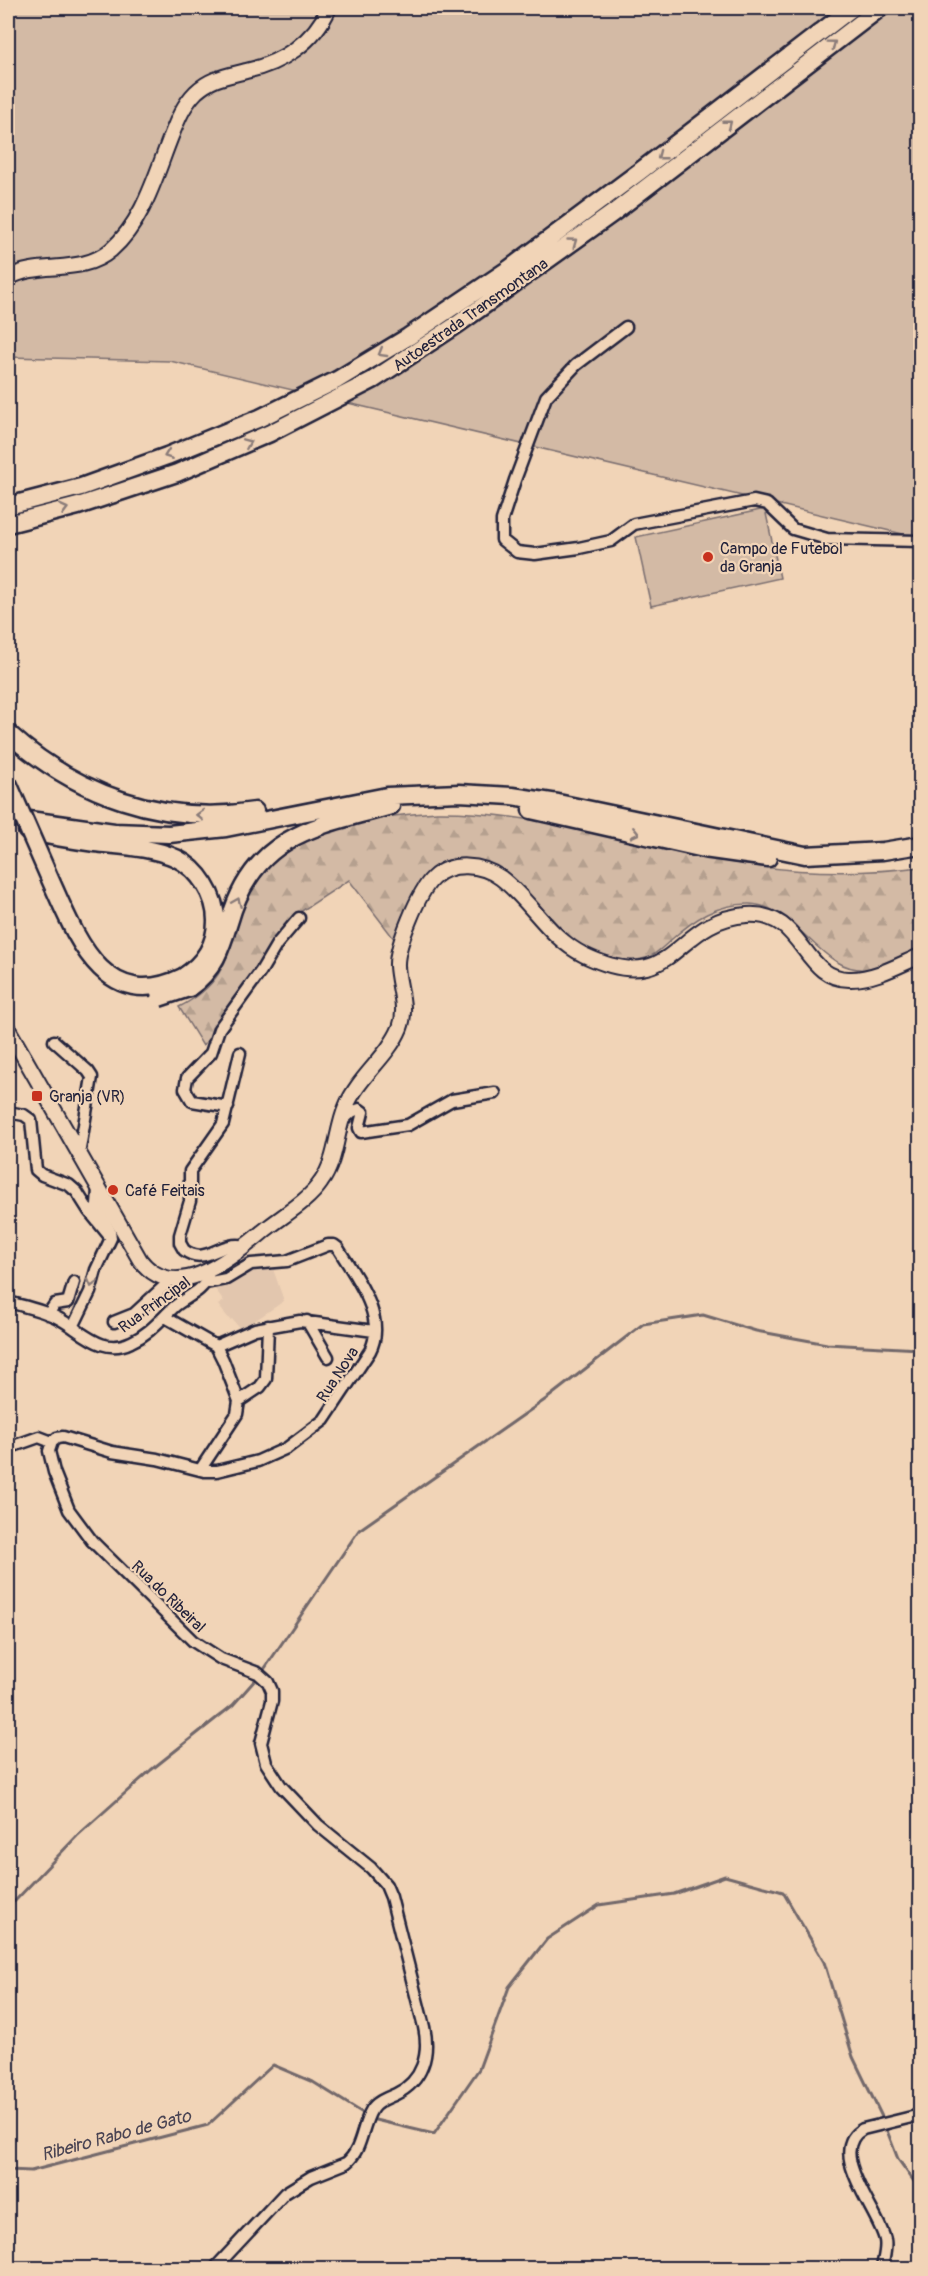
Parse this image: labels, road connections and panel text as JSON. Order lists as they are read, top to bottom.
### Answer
{
  "streets": {
    "highway": ["Autoestrada Transmontana"],
    "street": ["Rua Principal", "Rua Nova", "Rua do Ribeiral"]
  },
  "water": ["Ribeiro Rabo de Gato"],
  "places": {
    "other": ["Campo de Futebol da Granja", "Café Feitais"],
    "transit": ["Granja (VR)"]
  }
}
